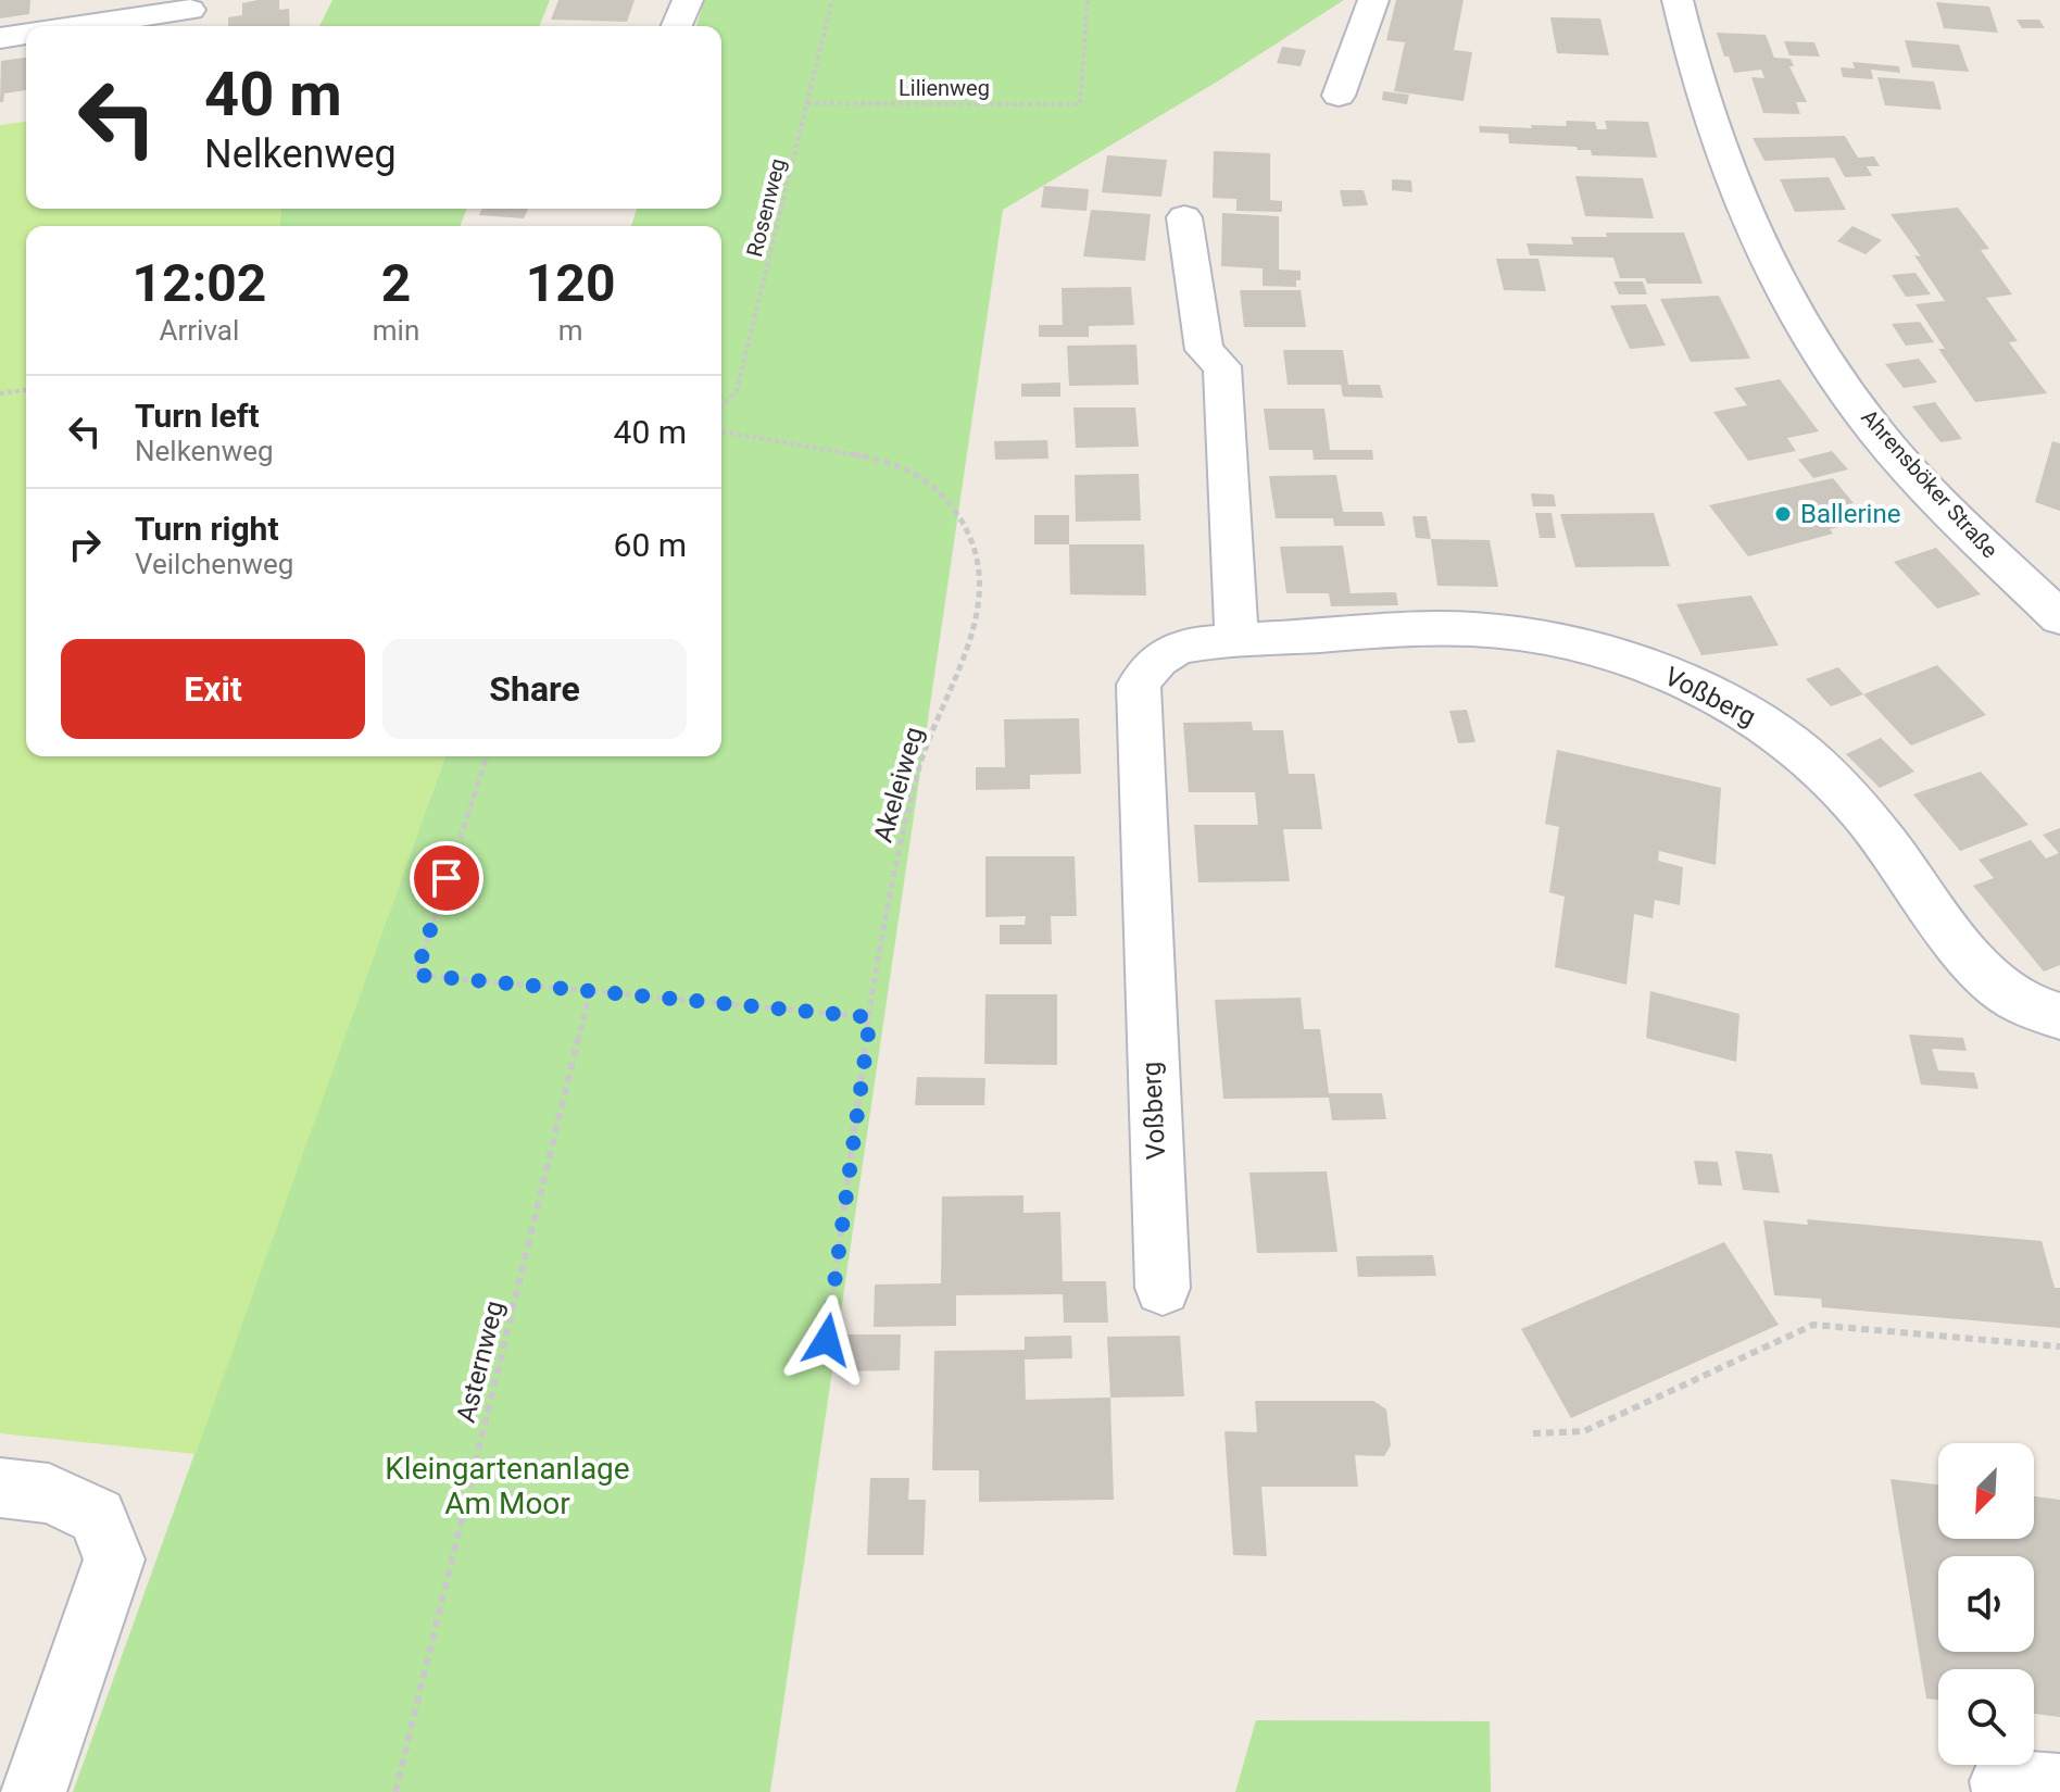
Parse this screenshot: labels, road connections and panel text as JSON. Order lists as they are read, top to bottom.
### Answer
{
  "streets": {
    "street": ["Ahrensböker Straße", "Voßberg"],
    "path": [
      "Lilienweg",
      "Rosenweg",
      "Akeleiweg",
      "Asternweg"
    ]
  },
  "crossings": [
    ["Lilienweg", "Rosenweg"]
  ],
  "parks": ["Kleingartenanlage Am Moor"],
  "places": ["Ballerine"],
  "north": "bottom left",
  "page": {
    "turn": ["40 m", "Nelkenweg"],
    "eta": [
      "12:02",
      "Arrival",
      "2",
      "min",
      "120",
      "m"
    ],
    "list": [
      {
        "name": "Turn left",
        "note": "Nelkenweg",
        "value": "40 m"
      },
      {
        "name": "Turn right",
        "note": "Veilchenweg",
        "value": "60 m"
      }
    ],
    "buttons": ["Exit", "Share"]
  }
}
